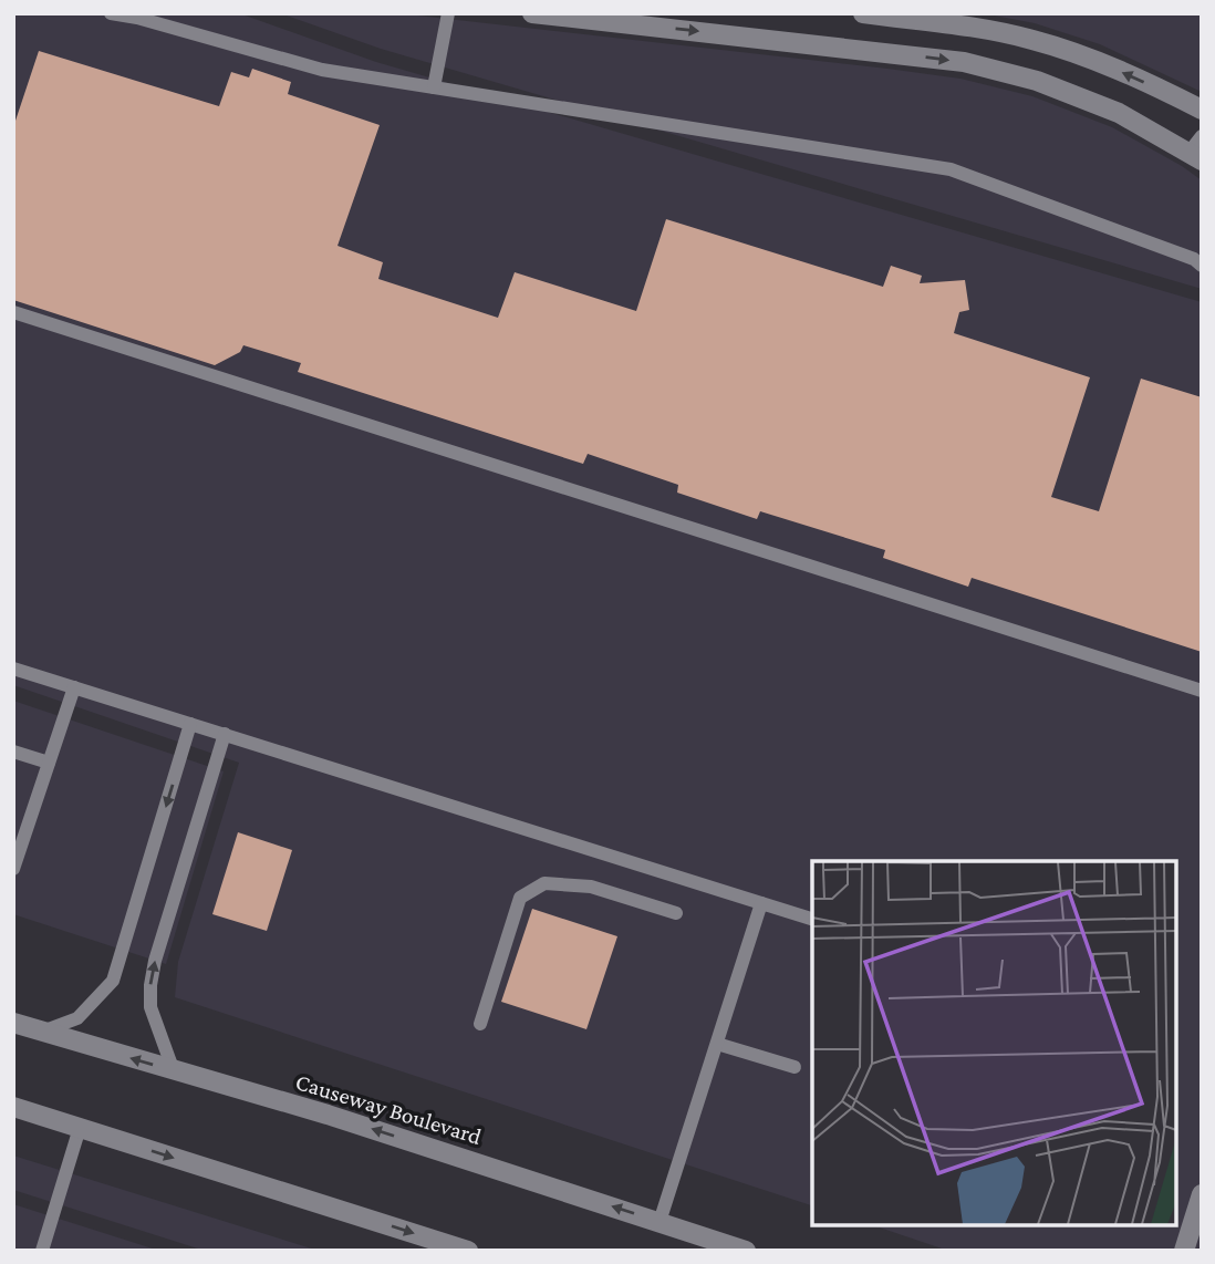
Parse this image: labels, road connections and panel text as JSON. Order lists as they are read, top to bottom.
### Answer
{
  "streets": {
    "main road": ["Causeway Boulevard"]
  }
}
